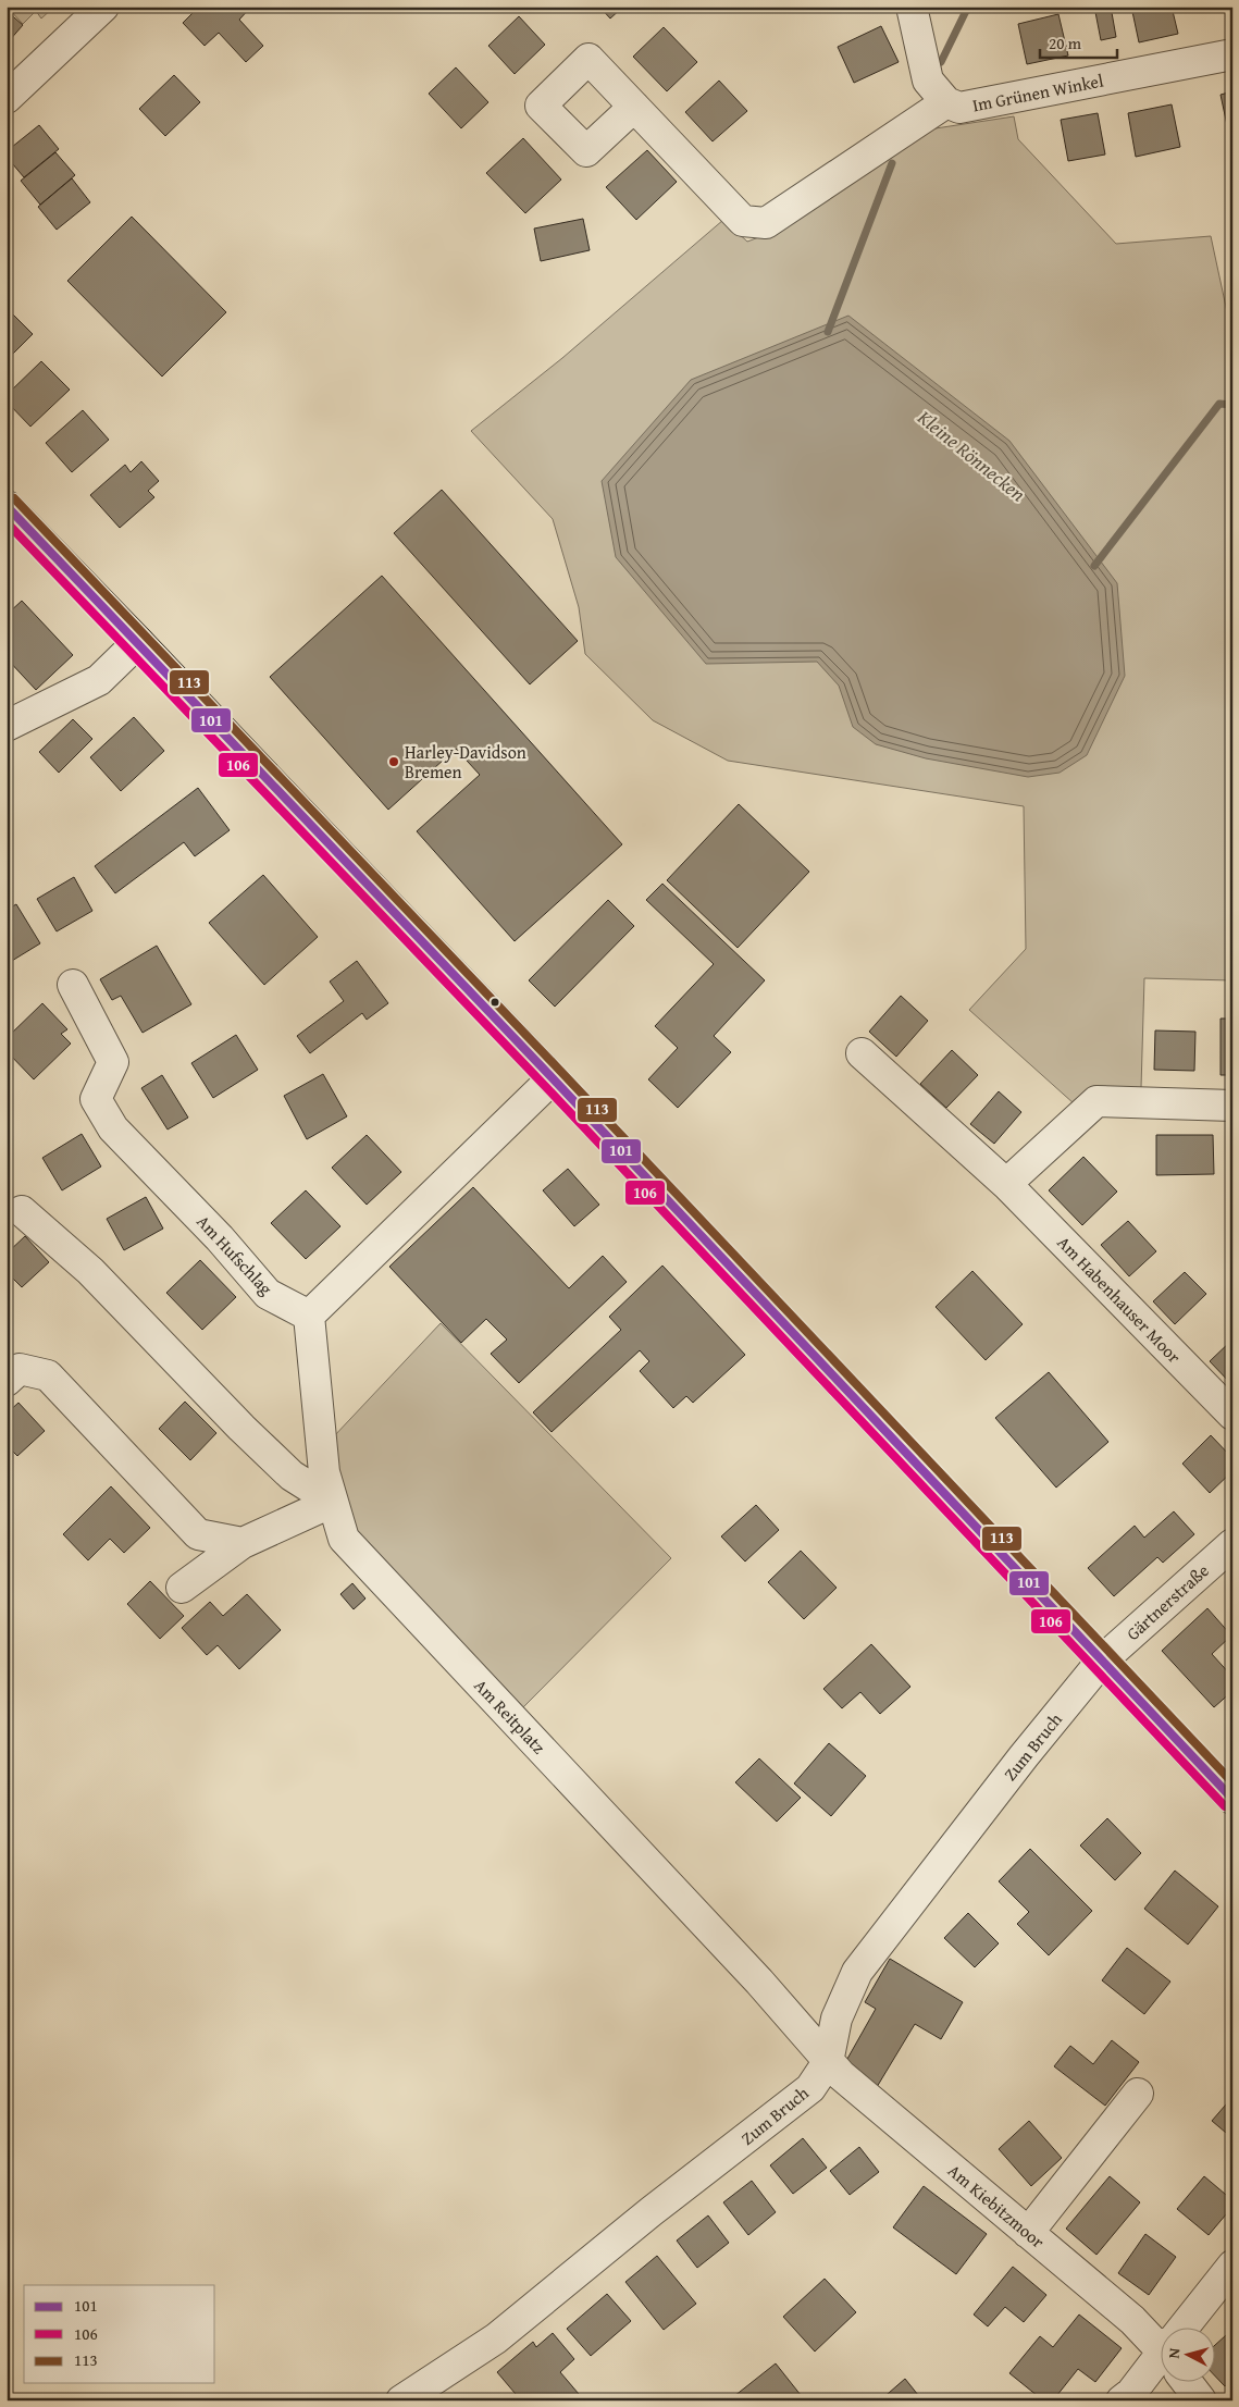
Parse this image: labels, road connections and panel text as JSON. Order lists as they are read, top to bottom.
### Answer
{
  "streets": {
    "street": [
      "Im Grünen Winkel",
      "Am Hufschlag",
      "Am Habenhauser Moor",
      "Gärtnerstraße",
      "Am Reitplatz",
      "Zum Bruch",
      "Am Kiebitzmoor"
    ]
  },
  "crossings": [
    ["Am Hufschlag", "Am Reitplatz"],
    ["Gärtnerstraße", "Zum Bruch"],
    ["Am Reitplatz", "Zum Bruch"],
    ["Am Reitplatz", "Am Kiebitzmoor"],
    ["Zum Bruch", "Am Kiebitzmoor"]
  ],
  "water": ["Kleine Rönnecken"],
  "places": ["Harley-Davidson Bremen"],
  "lines": ["transit line 113", "transit line 101", "transit line 106"],
  "legend": ["101", "106", "113"],
  "scale_bar": "20 m",
  "north": "left"
}
